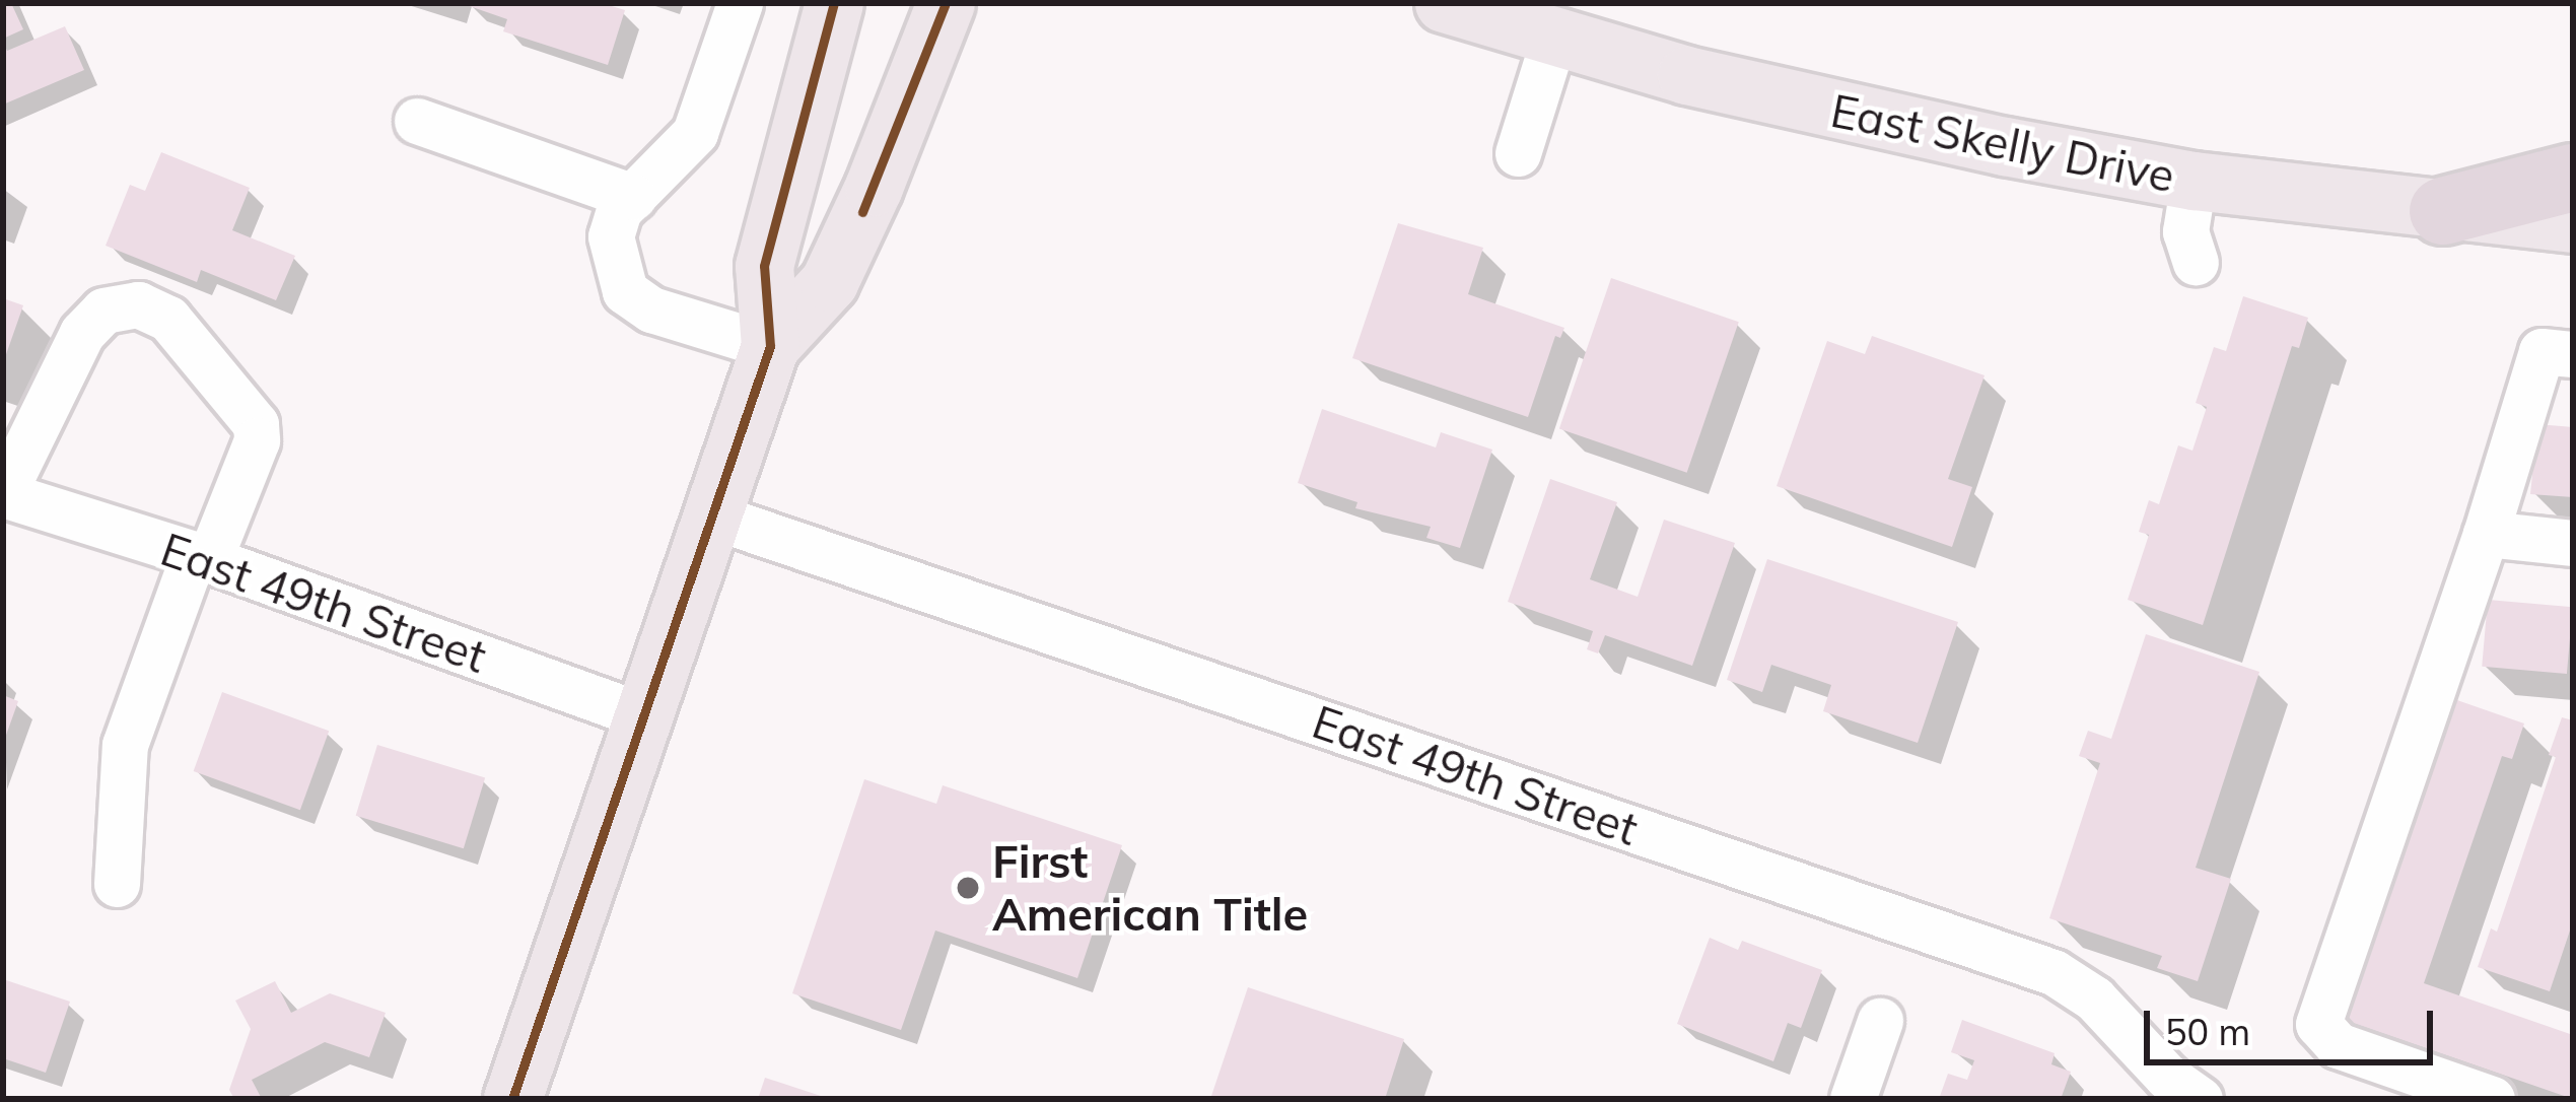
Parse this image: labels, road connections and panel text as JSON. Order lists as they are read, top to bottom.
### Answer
{
  "streets": {
    "main road": ["East Skelly Drive"],
    "street": ["East 49th Street"]
  },
  "places": ["First American Title"],
  "scale_bar": "50 m"
}
